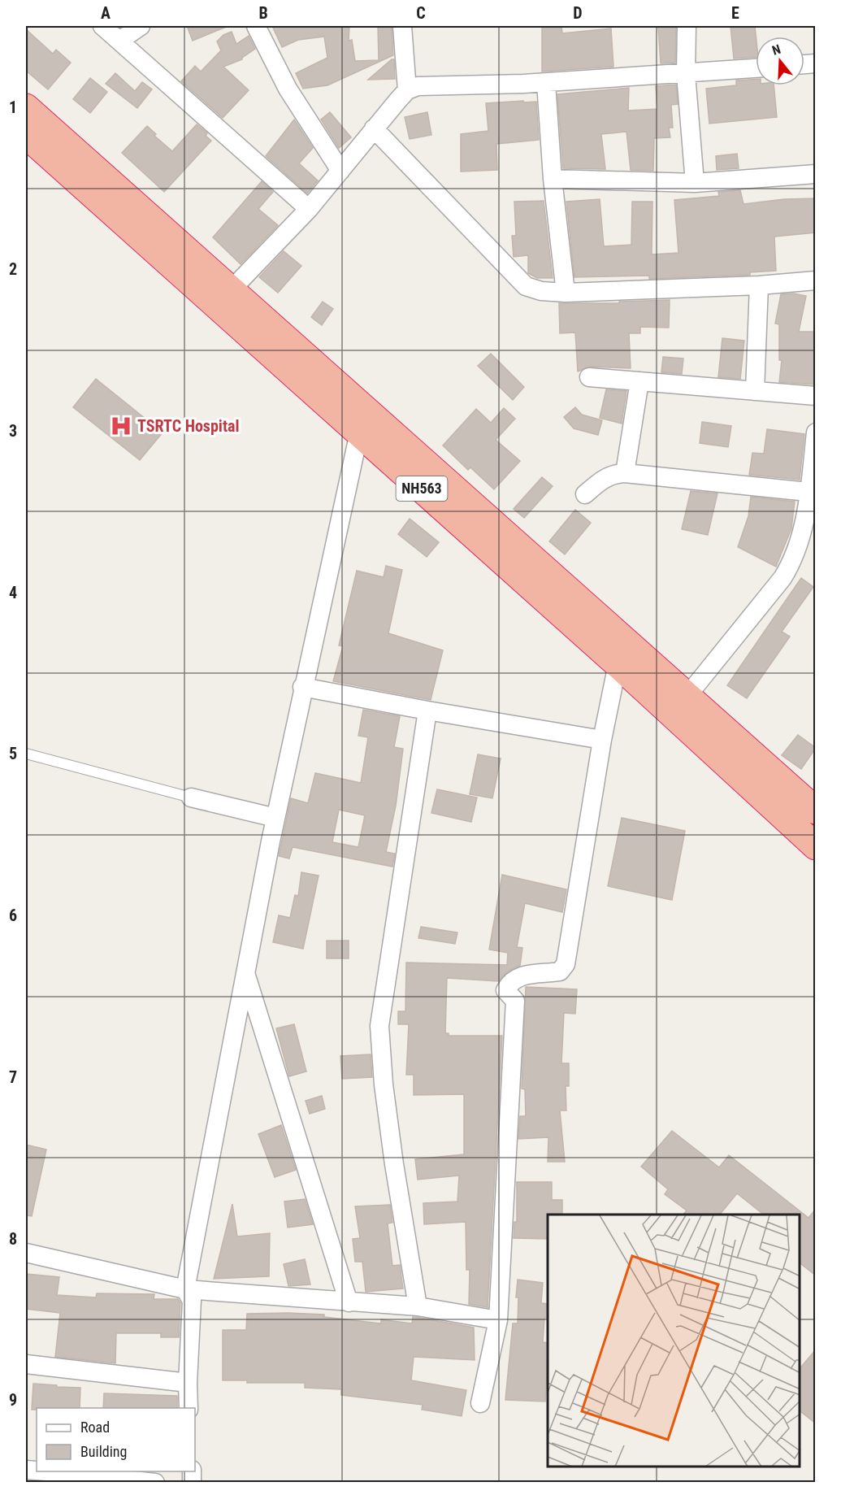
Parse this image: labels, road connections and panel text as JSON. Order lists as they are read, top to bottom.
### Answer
{
  "streets": {
    "highway": ["NH563"]
  },
  "places": {
    "hospital": ["TSRTC Hospital"]
  },
  "legend": ["Road", "Building"],
  "north": "top",
  "grid": {
    "columns": [
      "A",
      "B",
      "C",
      "D",
      "E"
    ],
    "rows": [
      "1",
      "2",
      "3",
      "4",
      "5",
      "6",
      "7",
      "8",
      "9"
    ]
  }
}
